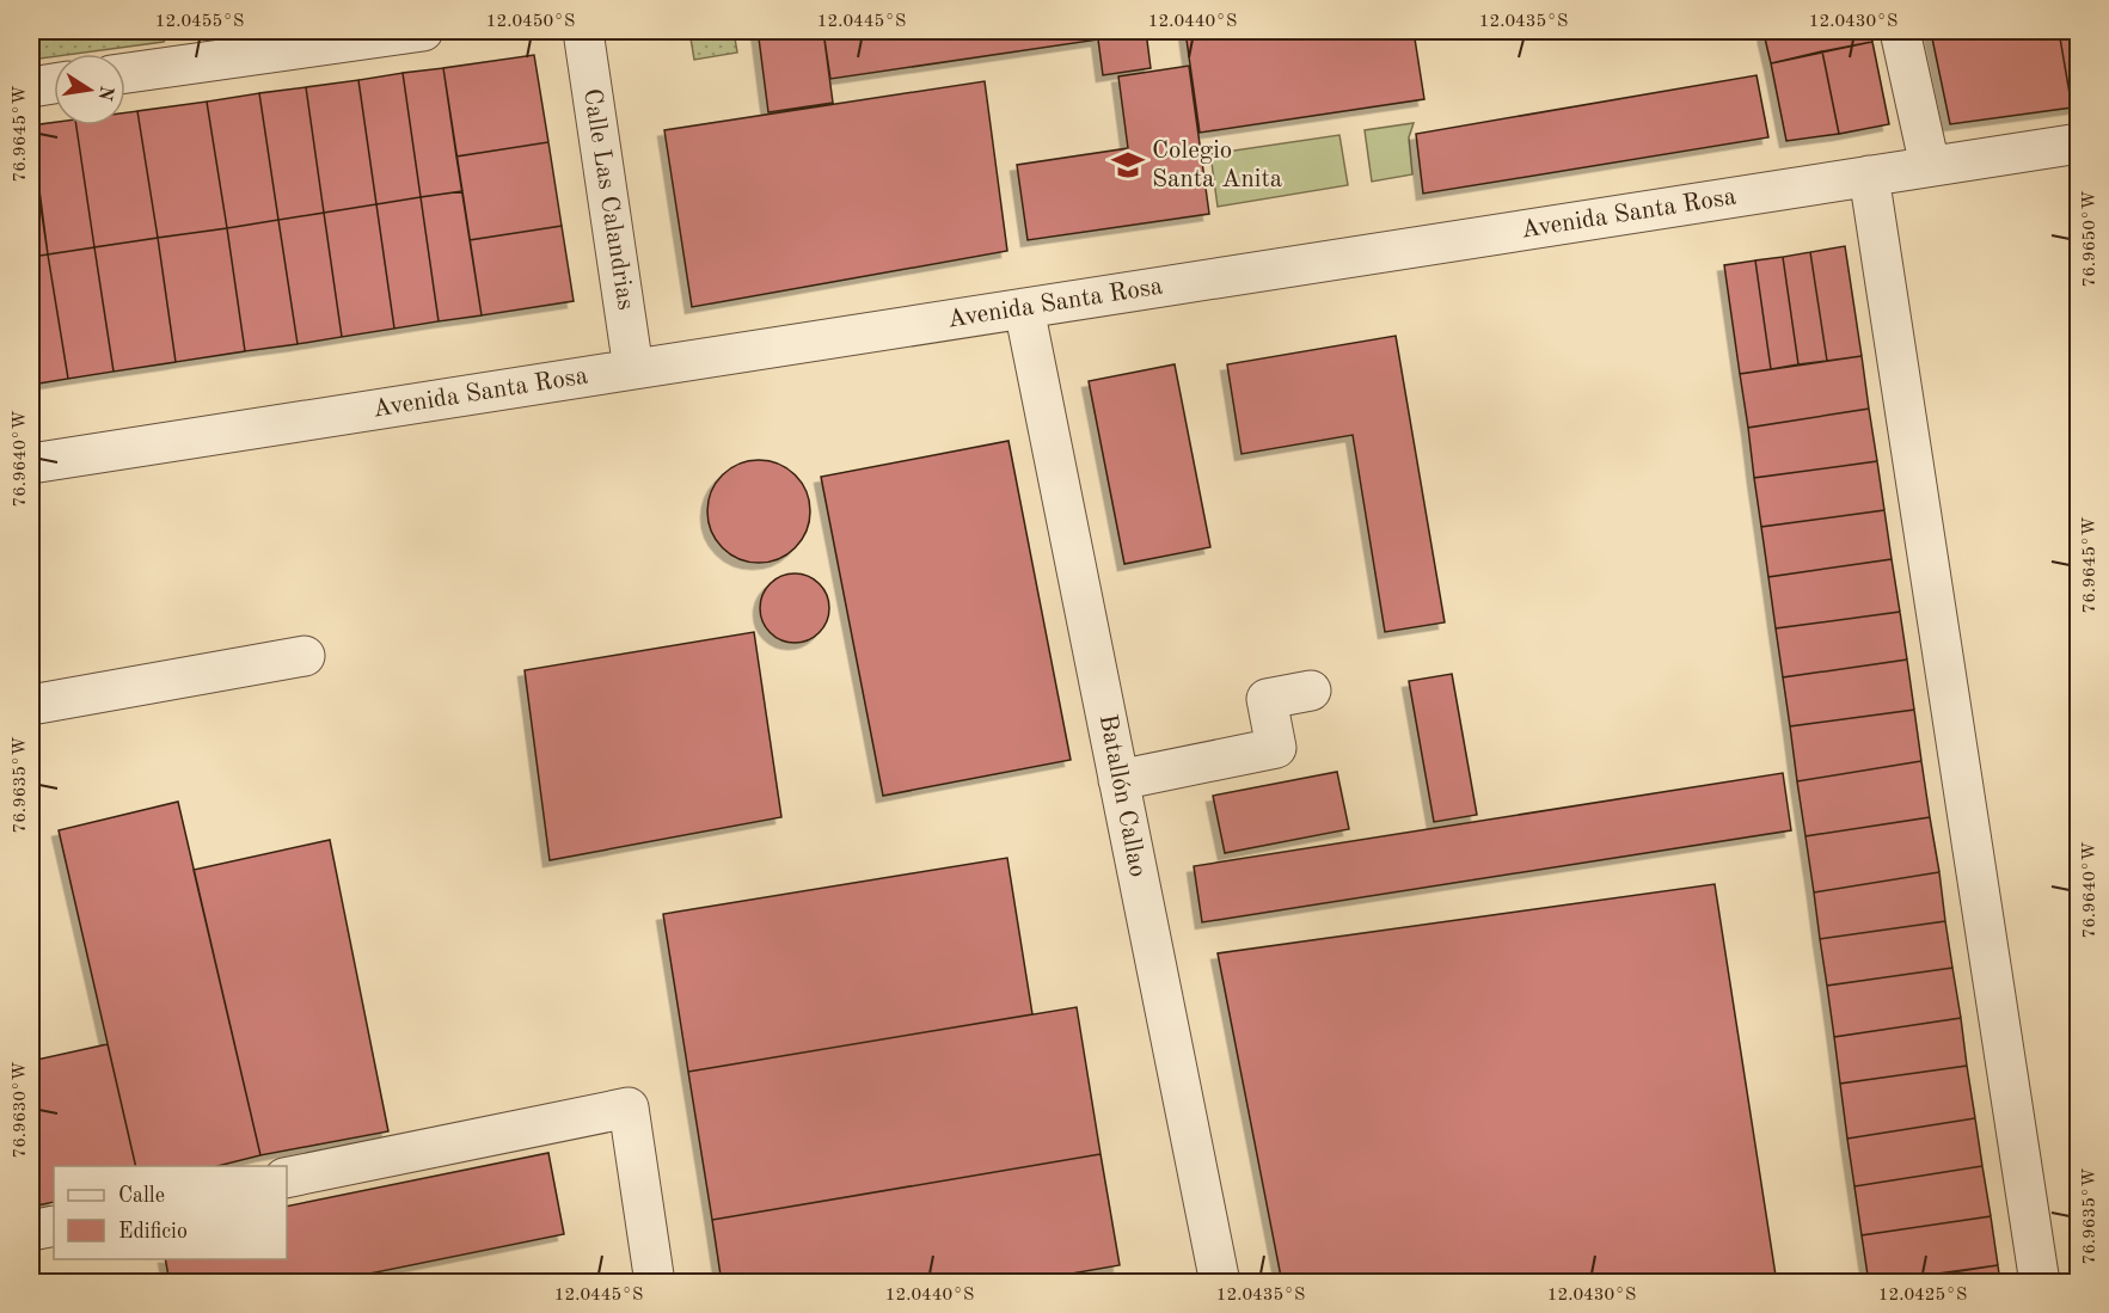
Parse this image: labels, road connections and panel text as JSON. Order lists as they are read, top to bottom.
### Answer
{
  "streets": {
    "street": ["Calle Las Calandrias", "Avenida Santa Rosa", "Batallón Callao"]
  },
  "crossings": [
    ["Calle Las Calandrias", "Avenida Santa Rosa"],
    ["Avenida Santa Rosa", "Batallón Callao"]
  ],
  "places": {
    "school or university": ["Colegio Santa Anita"]
  },
  "legend": ["Calle", "Edificio"],
  "north": "right",
  "coordinates": [
    "12.0455°S",
    "12.0450°S",
    "12.0445°S",
    "12.0440°S",
    "12.0435°S",
    "12.0430°S",
    "76.9645°W",
    "76.9650°W",
    "76.9640°W",
    "76.9635°W",
    "76.9630°W",
    "12.0425°S"
  ]
}
